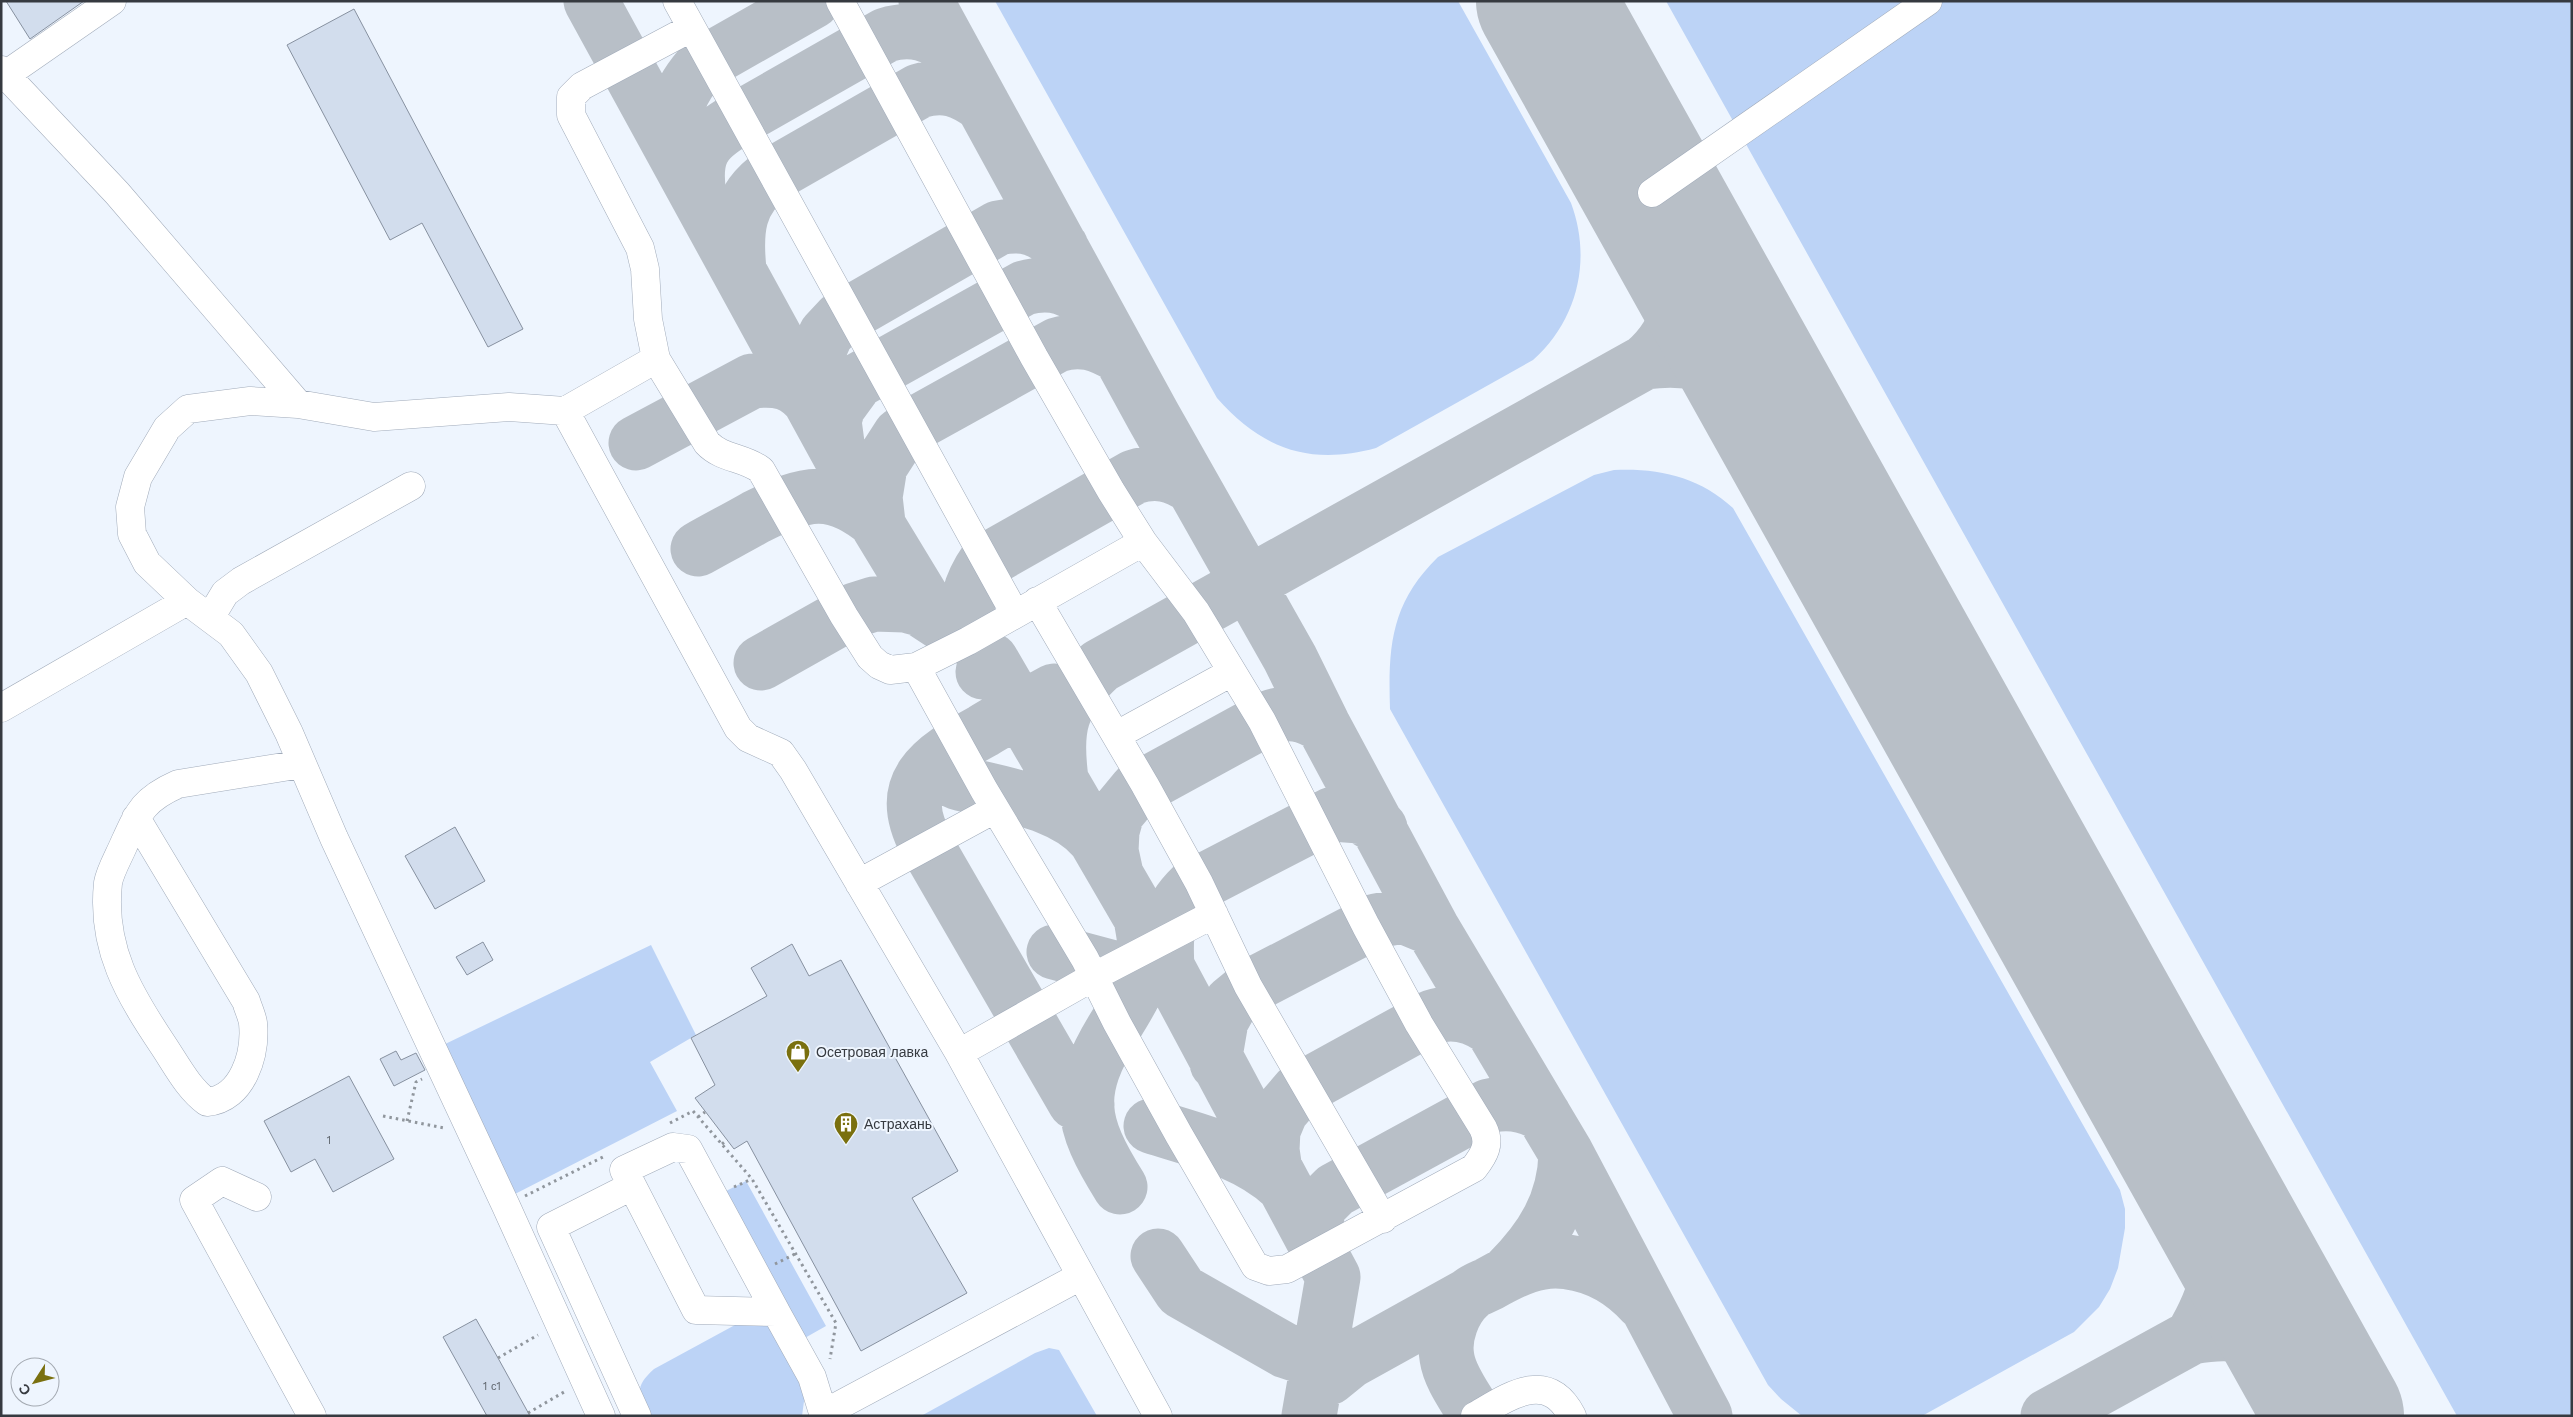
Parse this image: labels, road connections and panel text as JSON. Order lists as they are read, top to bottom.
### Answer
{
  "places": {
    "shop": ["Осетровая лавка"],
    "building": ["Астрахань"]
  },
  "house_numbers": ["1", "1 с1"],
  "north": "bottom left"
}
